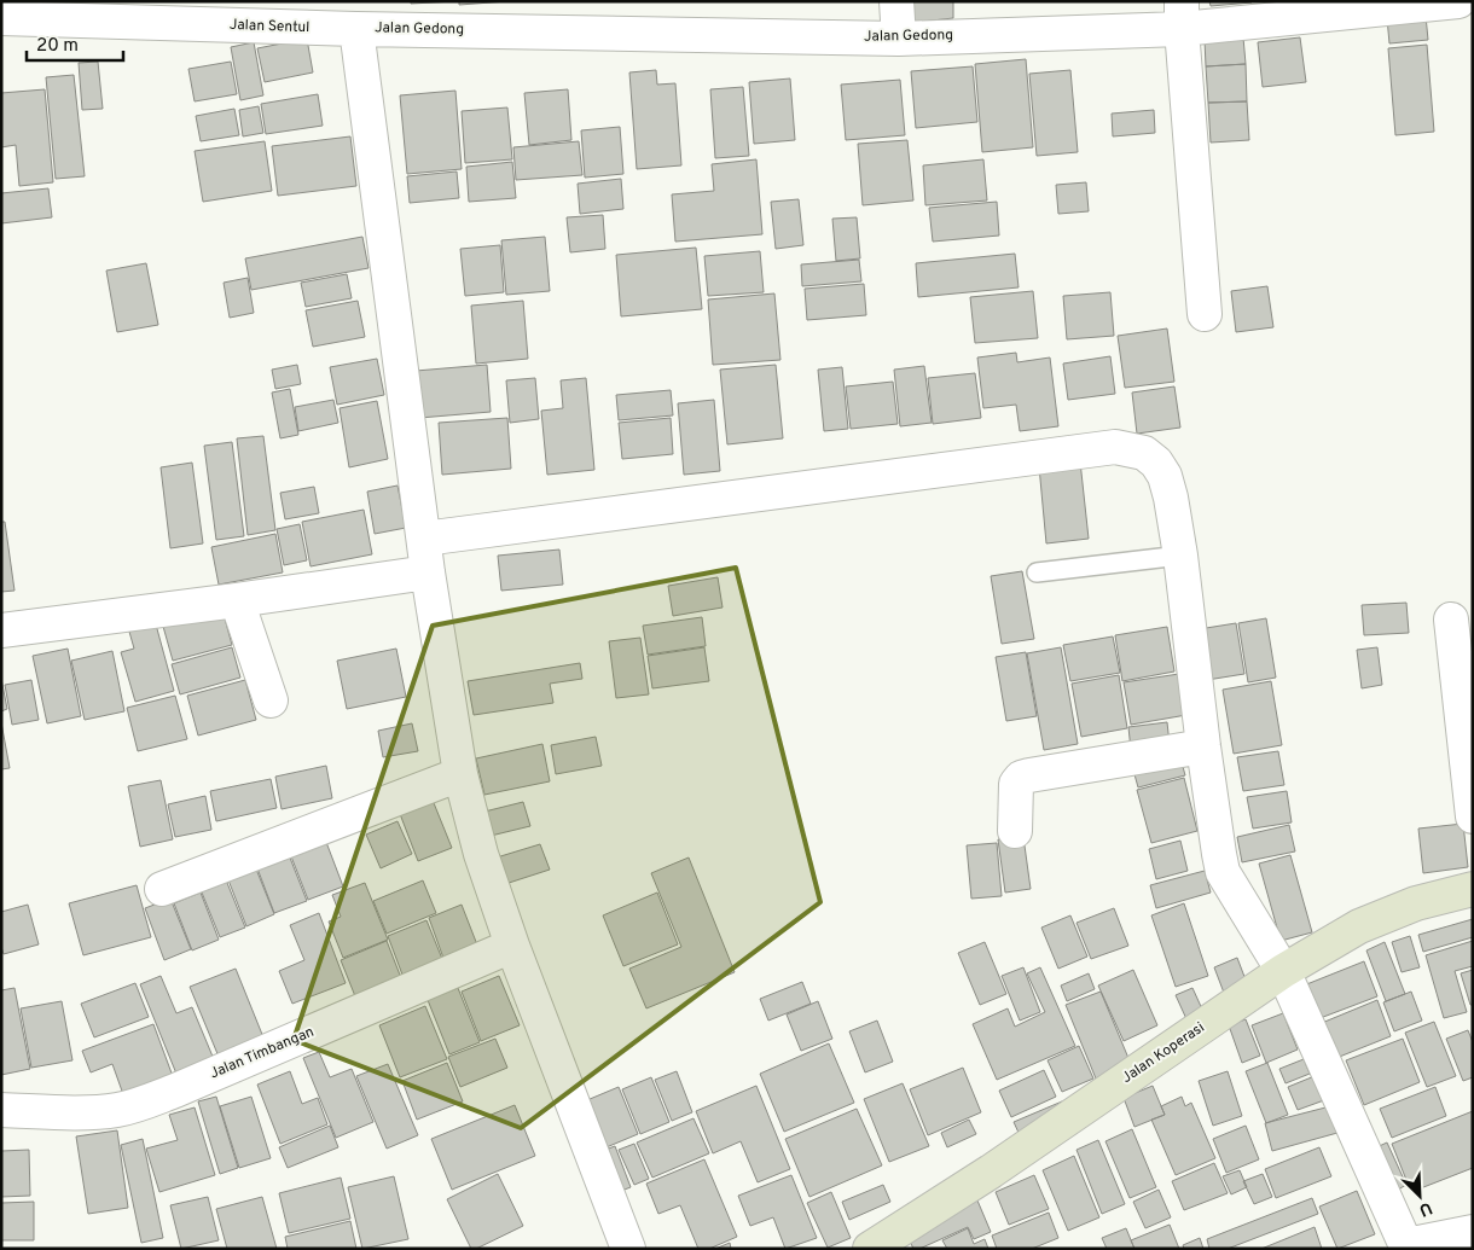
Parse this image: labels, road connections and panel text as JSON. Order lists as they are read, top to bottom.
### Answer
{
  "streets": {
    "street": [
      "Jalan Sentul",
      "Jalan Gedong",
      "Jalan Timbangan",
      "Jalan Koperasi"
    ]
  },
  "crossings": [
    ["Jalan Sentul", "Jalan Gedong"]
  ],
  "scale_bar": "20 m",
  "north": "bottom right"
}
